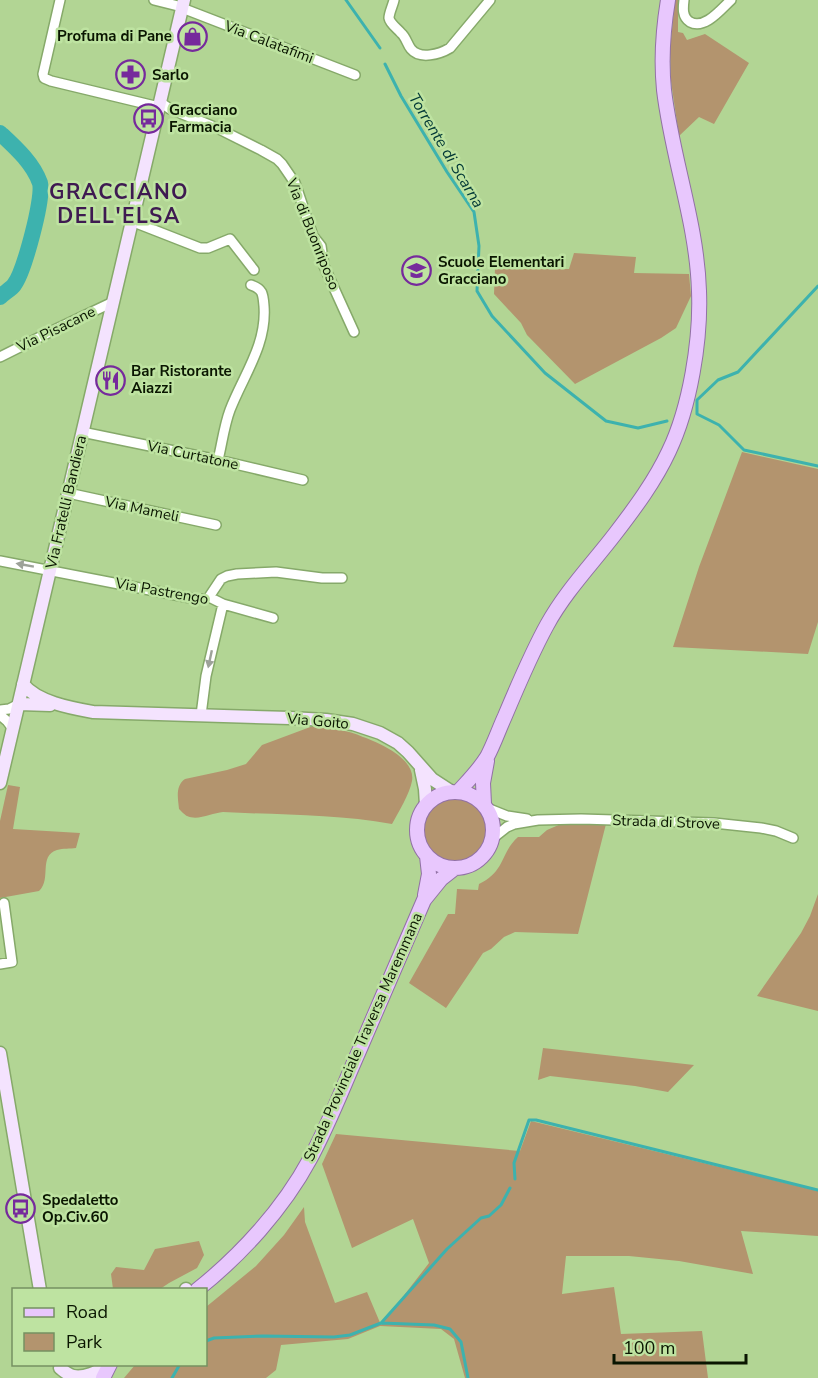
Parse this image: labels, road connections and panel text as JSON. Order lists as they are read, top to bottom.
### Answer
{
  "streets": {
    "main road": ["Via Fratelli Bandiera", "Via Goito", "Strada Provinciale Traversa Maremmana"],
    "street": [
      "Via Calatafimi",
      "Via di Buonriposo",
      "Via Pisacane",
      "Via Curtatone",
      "Via Mameli",
      "Via Pastrengo",
      "Strada di Strove"
    ]
  },
  "crossings": [
    ["Via Calatafimi", "Via Fratelli Bandiera"],
    ["Via di Buonriposo", "Via Fratelli Bandiera"],
    ["Via Pisacane", "Via Fratelli Bandiera"],
    ["Via Curtatone", "Via Fratelli Bandiera"],
    ["Via Fratelli Bandiera", "Via Mameli"],
    ["Via Fratelli Bandiera", "Via Pastrengo"],
    ["Via Fratelli Bandiera", "Via Goito"],
    ["Via Goito", "Strada di Strove"],
    ["Via Goito", "Strada Provinciale Traversa Maremmana"],
    ["Strada di Strove", "Strada Provinciale Traversa Maremmana"]
  ],
  "districts": ["GRACCIANO DELL'ELSA"],
  "water": ["Torrente di Scarna"],
  "places": {
    "shop": ["Profuma di Pane"],
    "pharmacy": ["Sarlo"],
    "bus stop": ["Gracciano Farmacia", "Spedaletto Op.Civ.60"],
    "school or university": ["Scuole Elementari Gracciano"],
    "restaurant": ["Bar Ristorante Aiazzi"]
  },
  "legend": ["Road", "Park"],
  "scale_bar": "100 m"
}
